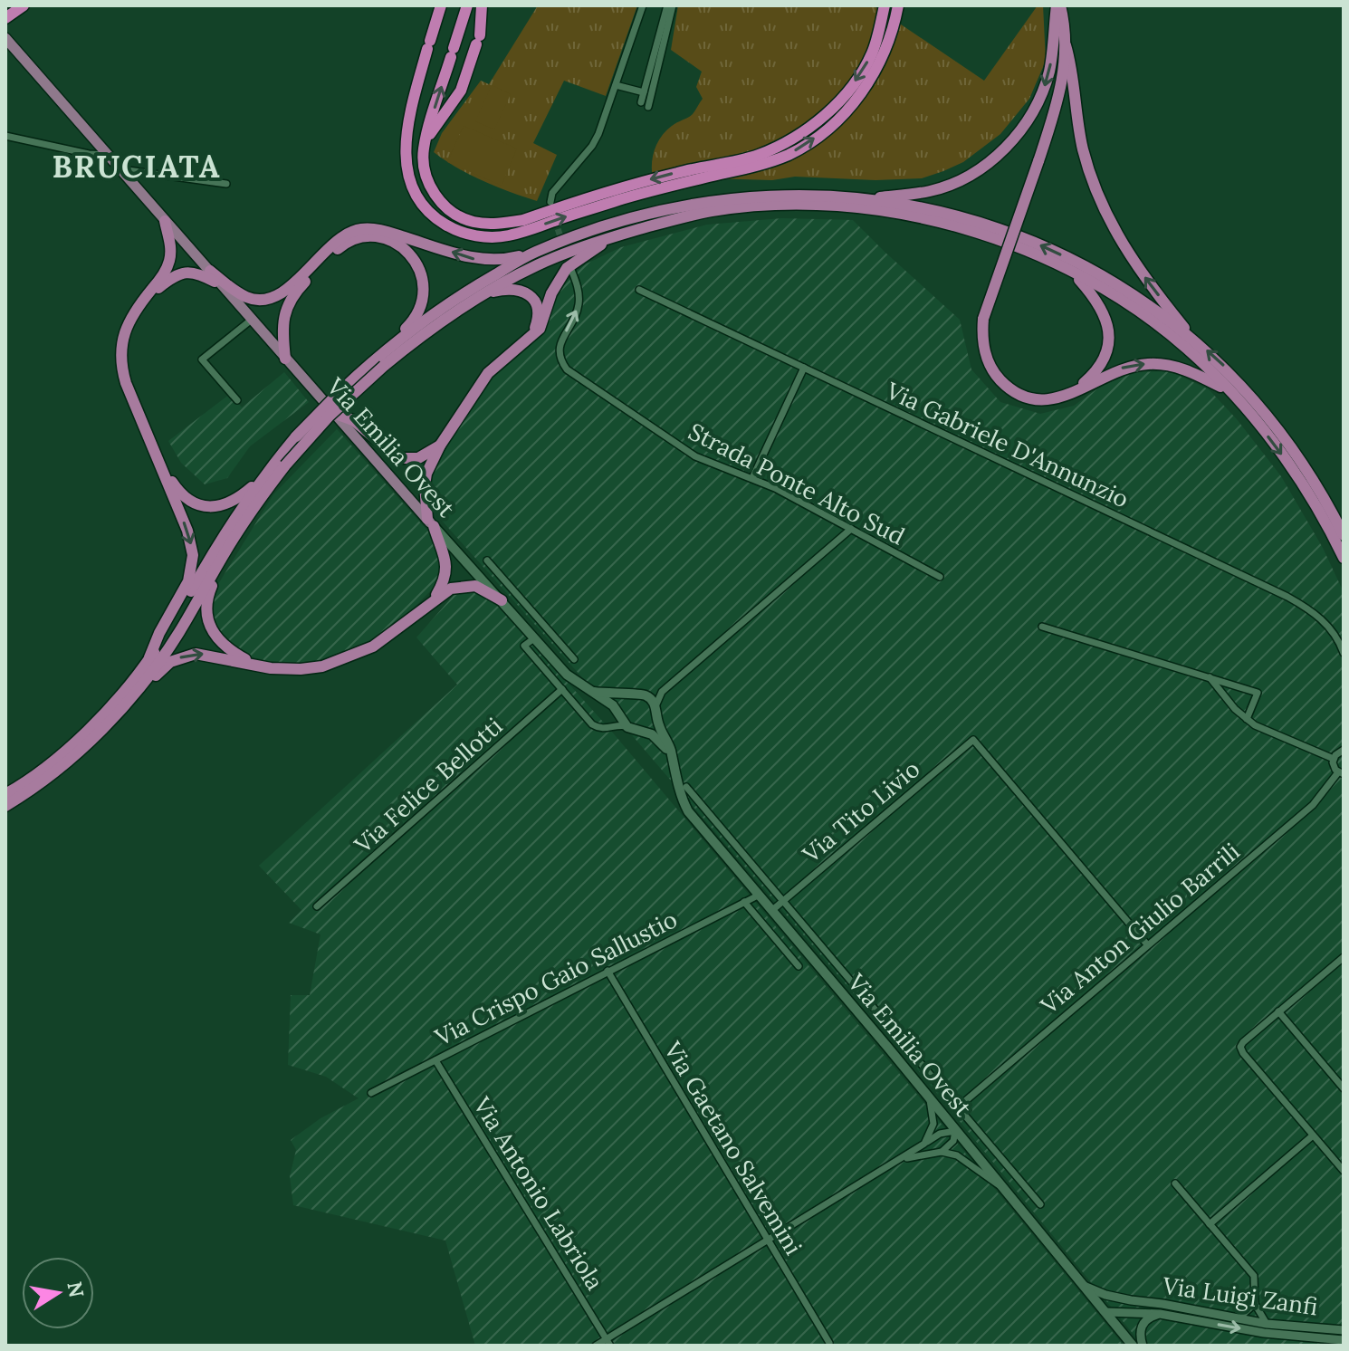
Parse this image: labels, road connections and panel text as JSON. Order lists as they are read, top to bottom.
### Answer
{
  "streets": {
    "main road": ["Via Emilia Ovest"],
    "street": [
      "Via Gabriele D'Annunzio",
      "Strada Ponte Alto Sud",
      "Via Felice Bellotti",
      "Via Tito Livio",
      "Via Anton Giulio Barrili",
      "Via Crispo Gaio Sallustio",
      "Via Gaetano Salvemini",
      "Via Antonio Labriola",
      "Via Luigi Zanfi"
    ]
  },
  "crossings": [
    ["Via Emilia Ovest", "Via Tito Livio"],
    ["Via Emilia Ovest", "Via Anton Giulio Barrili"],
    ["Via Emilia Ovest", "Via Crispo Gaio Sallustio"],
    ["Via Emilia Ovest", "Via Luigi Zanfi"],
    ["Via Tito Livio", "Via Anton Giulio Barrili"],
    ["Via Crispo Gaio Sallustio", "Via Gaetano Salvemini"],
    ["Via Crispo Gaio Sallustio", "Via Antonio Labriola"]
  ],
  "one_way": ["Strada Ponte Alto Sud"],
  "districts": ["BRUCIATA"],
  "north": "right"
}
